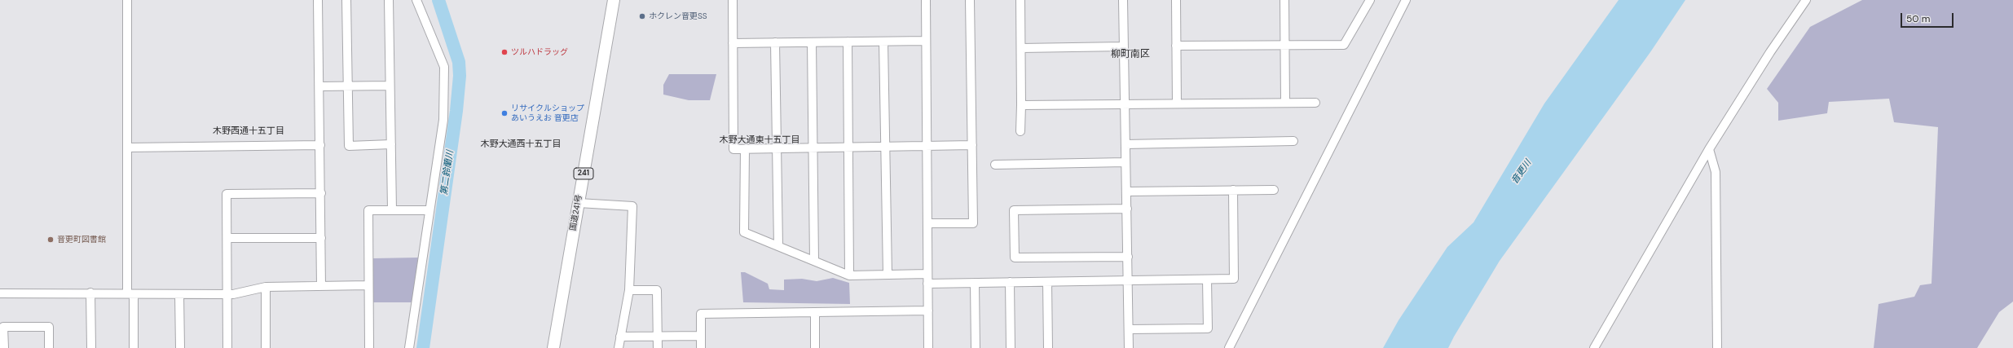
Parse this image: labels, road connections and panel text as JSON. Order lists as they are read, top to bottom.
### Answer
{
  "streets": {
    "highway": ["241", "国道241号"]
  },
  "districts": [
    "柳町南区",
    "木野西通十五丁目",
    "木野大通東十五丁目",
    "木野大通西十五丁目"
  ],
  "water": ["音更川", "第二鈴蘭川"],
  "places": [
    "ホクレン音更SS",
    "ツルハドラッグ",
    "リサイクルショップ あいうえお 音更店",
    "音更町図書館"
  ],
  "scale_bar": "50 m"
}
